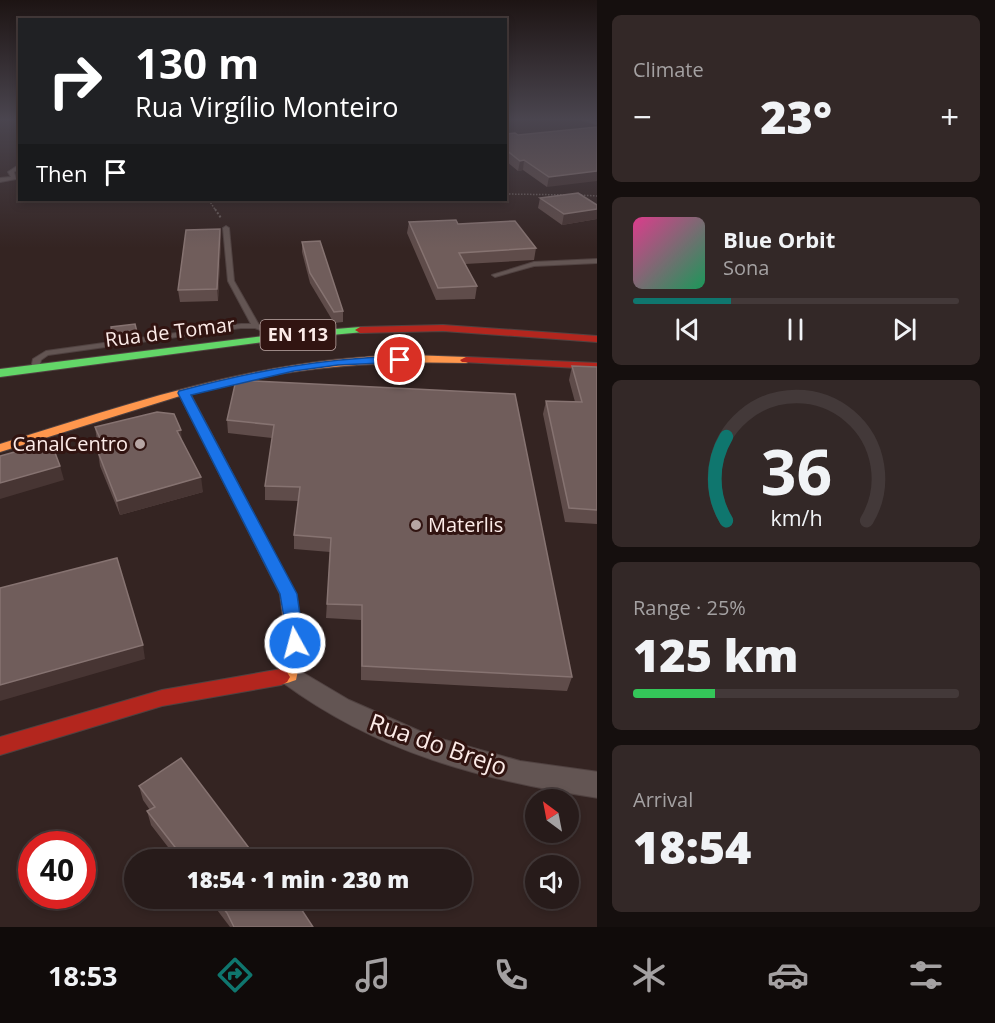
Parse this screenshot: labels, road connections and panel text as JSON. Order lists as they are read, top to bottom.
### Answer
{
  "streets": {
    "street": ["Rua de Tomar", "EN 113", "Rua do Brejo"]
  },
  "places": ["CanalCentro", "Materlis"],
  "north": "top left",
  "page": {
    "tile": [
      "Climate",
      ["Range · 25%", "125 km"],
      ["Arrival", "18:54"]
    ],
    "turn": ["130 m", "Rua Virgílio Monteiro"],
    "heat": ["−", "23°", "+"],
    "then": "Then",
    "song": ["Blue Orbit", "Sona"],
    "limit": "40",
    "trip": "18:54 · 1 min · 230 m",
    "tabs": "18:53",
    "gauge": ["36", "km/h"]
  }
}
